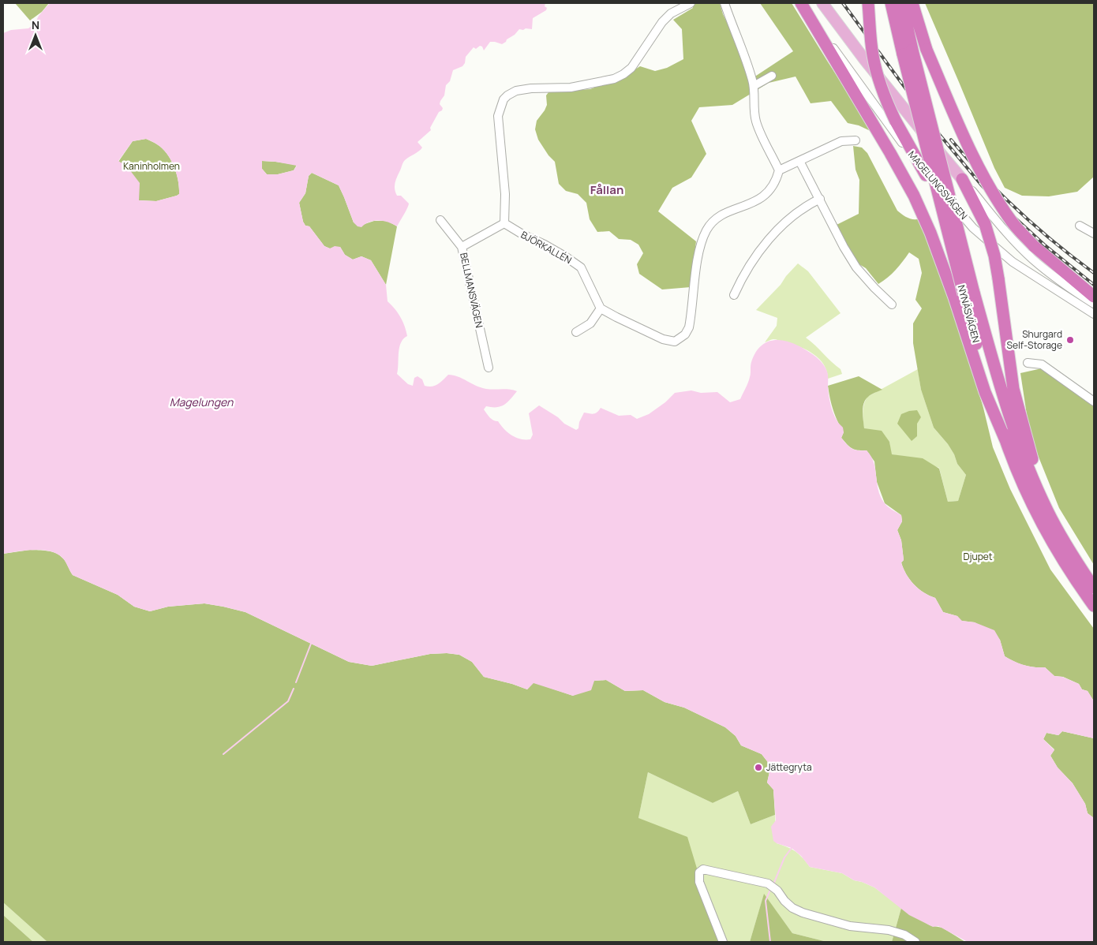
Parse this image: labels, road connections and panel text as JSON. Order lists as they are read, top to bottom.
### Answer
{
  "streets": {
    "highway": ["NYNÄSVÄGEN"],
    "street": ["MAGELUNGSVÄGEN", "BJÖRKALLÉN", "BELLMANSVÄGEN"]
  },
  "districts": ["Fållan"],
  "water": ["Magelungen"],
  "parks": ["Kaninholmen", "Djupet"],
  "places": ["Shurgard Self-Storage", "Jättegryta"],
  "north": "top"
}
